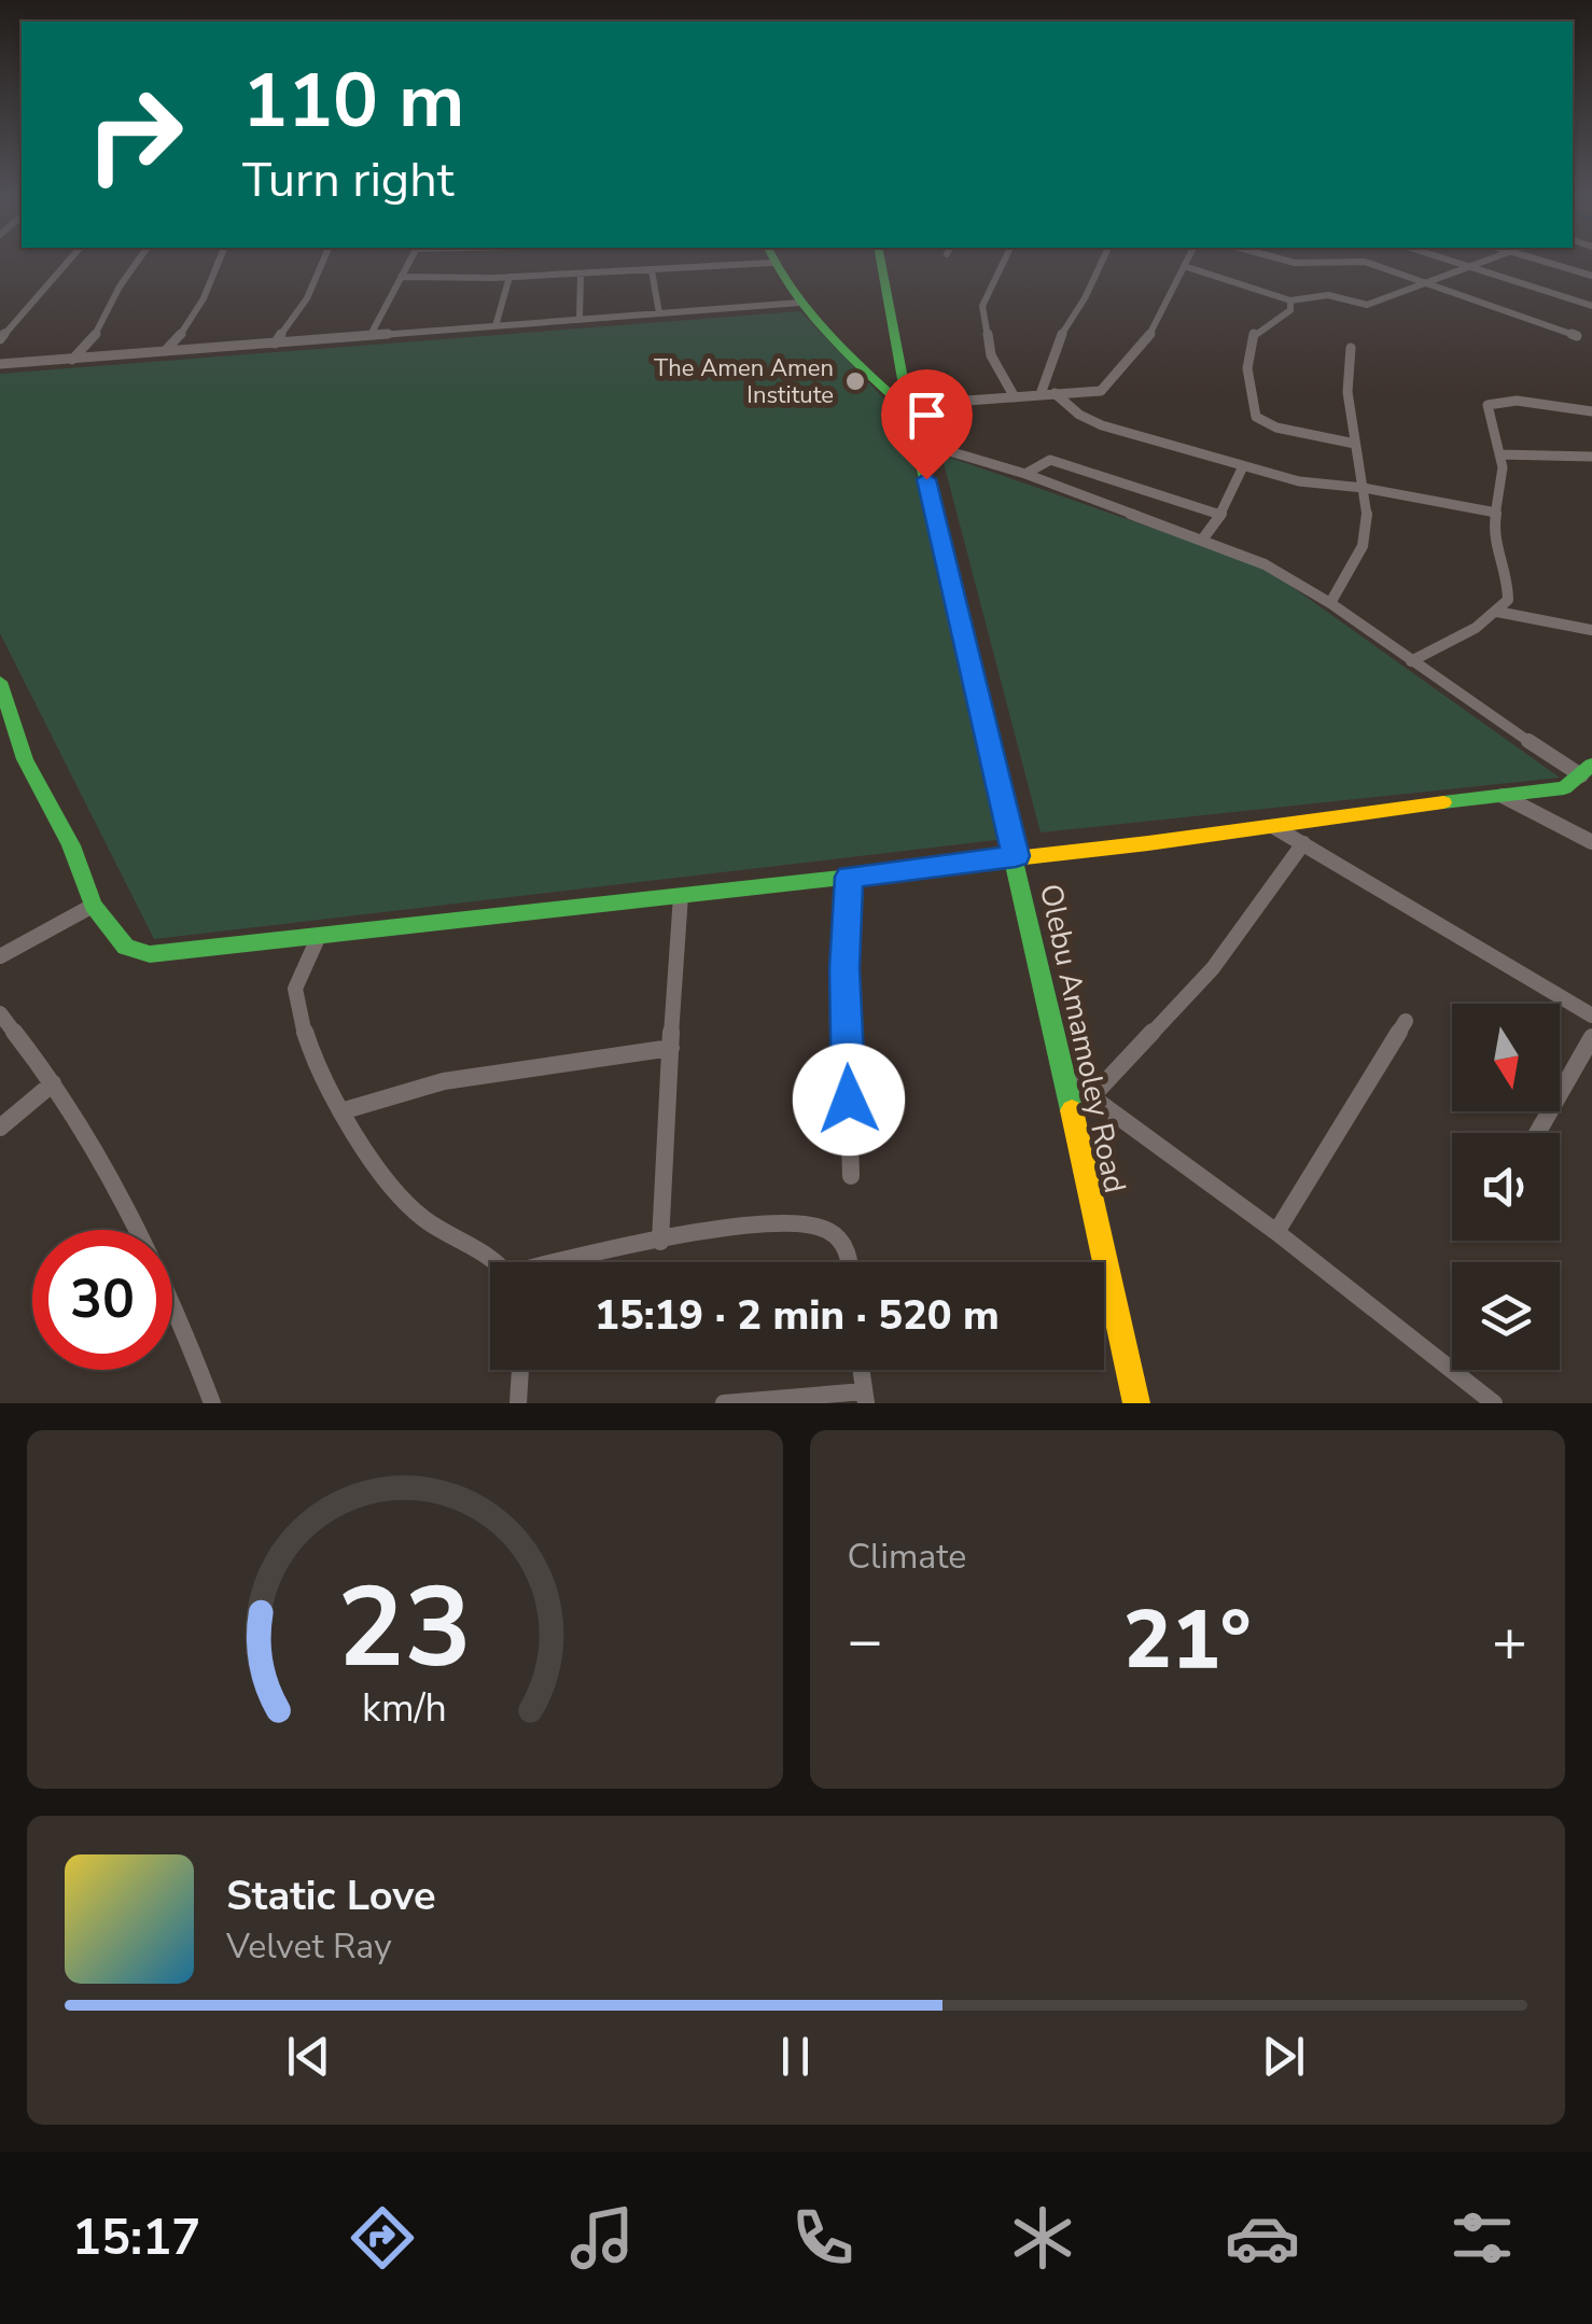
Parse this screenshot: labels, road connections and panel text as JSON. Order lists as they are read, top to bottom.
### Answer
{
  "streets": {
    "street": ["Olebu Amamoley Road"]
  },
  "places": ["The Amen Amen Institute"],
  "north": "bottom",
  "page": {
    "turn": ["110 m", "Turn right"],
    "limit": "30",
    "trip": "15:19 · 2 min · 520 m",
    "tile": "Climate",
    "heat": ["−", "21°", "+"],
    "song": ["Static Love", "Velvet Ray"],
    "tabs": "15:17",
    "gauge": ["23", "km/h"]
  }
}
